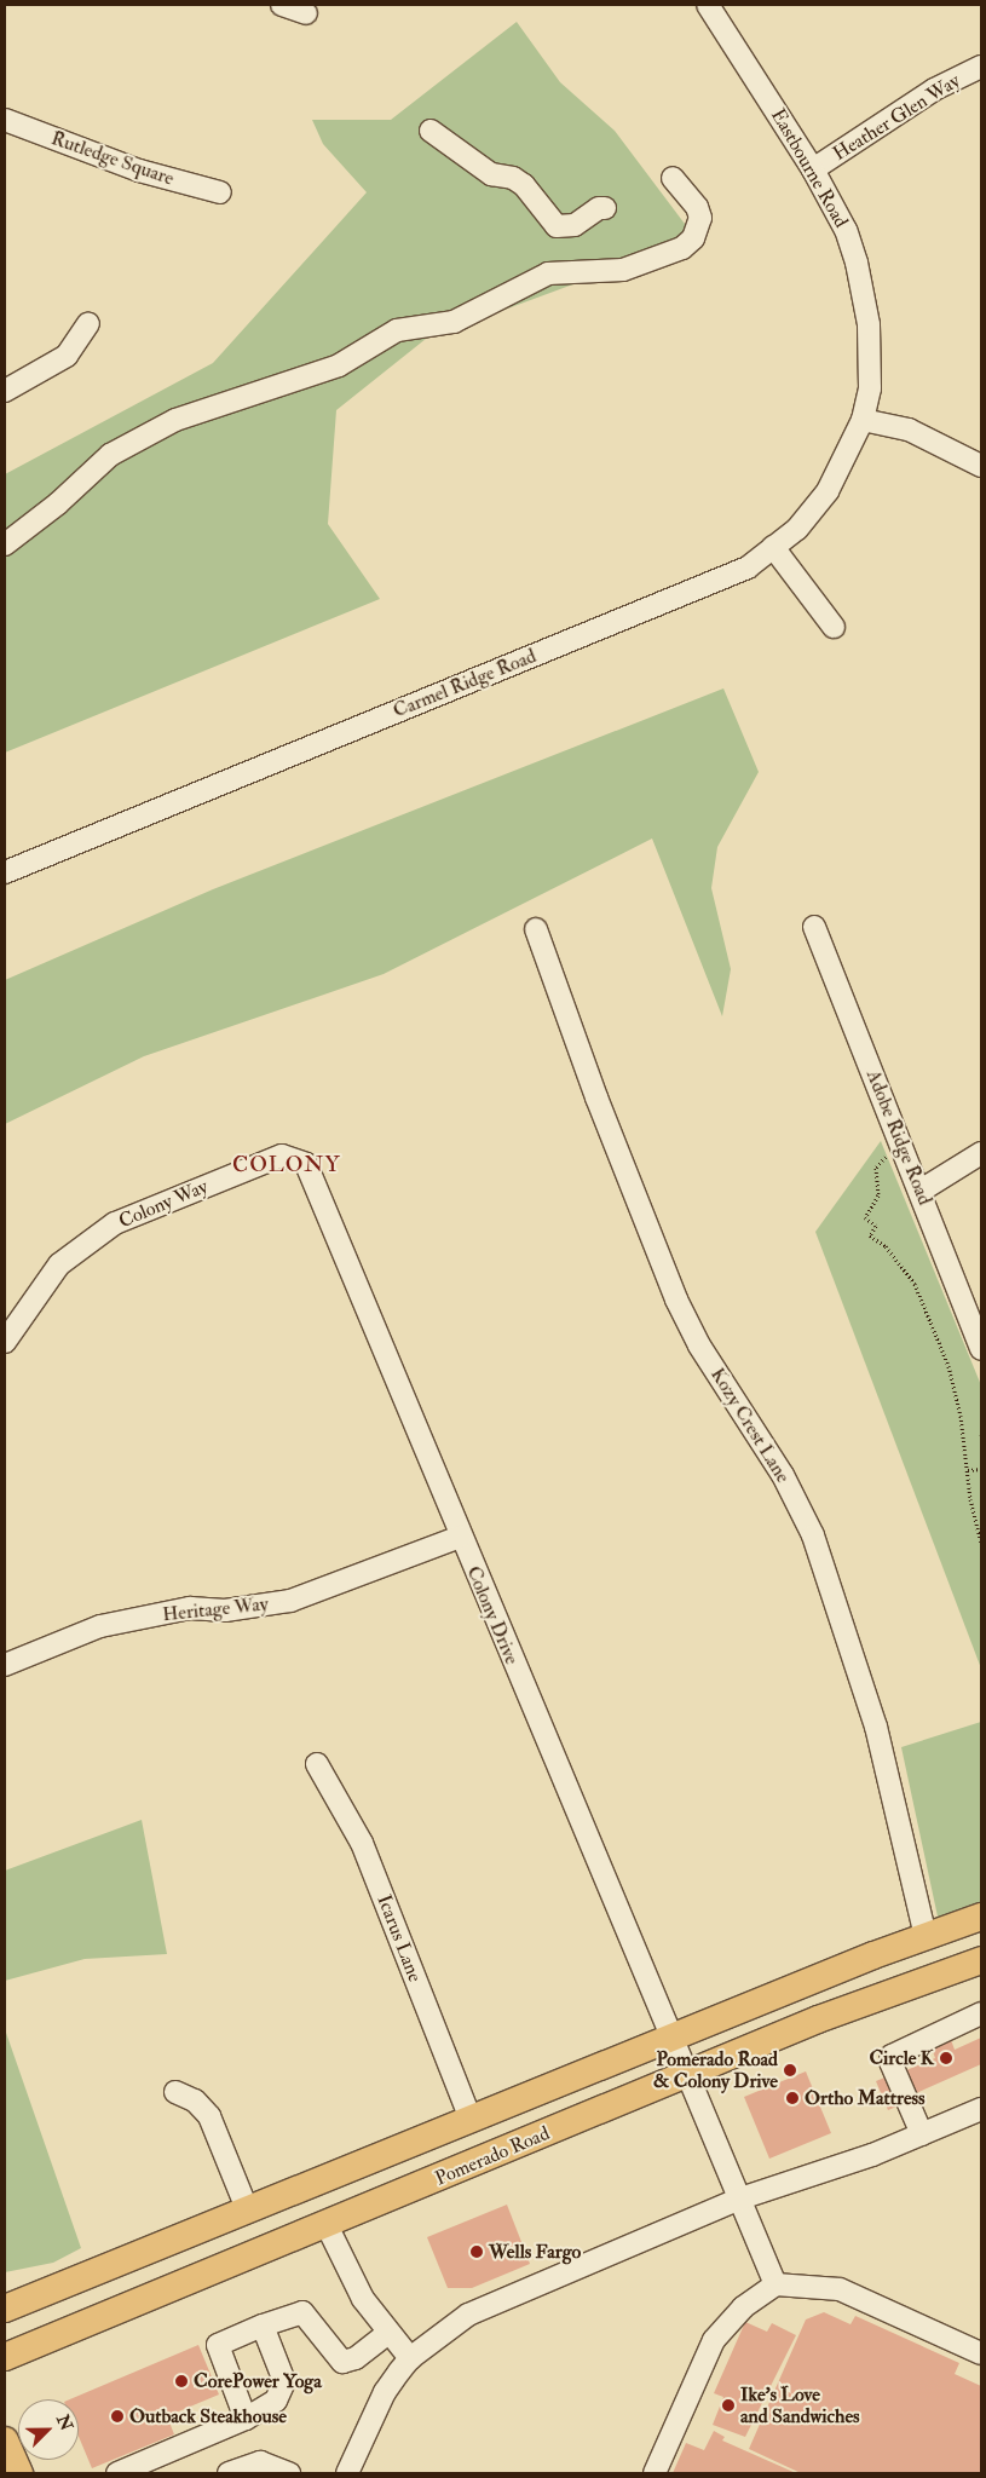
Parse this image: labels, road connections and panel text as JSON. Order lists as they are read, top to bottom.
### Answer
{
  "streets": {
    "main road": ["Pomerado Road"],
    "street": [
      "Heather Glen Way",
      "Rutledge Square",
      "Eastbourne Road",
      "Carmel Ridge Road",
      "Adobe Ridge Road",
      "Colony Way",
      "Kozy Crest Lane",
      "Heritage Way",
      "Colony Drive",
      "Icarus Lane"
    ]
  },
  "crossings": [
    ["Heather Glen Way", "Eastbourne Road"],
    ["Eastbourne Road", "Carmel Ridge Road"],
    ["Colony Way", "Colony Drive"],
    ["Heritage Way", "Colony Drive"],
    ["Colony Drive", "Pomerado Road"]
  ],
  "districts": ["COLONY"],
  "places": [
    "Circle K",
    "Pomerado Road & Colony Drive",
    "Ortho Mattress",
    "Wells Fargo",
    "CorePower Yoga",
    "Ike's Love and Sandwiches",
    "Outback Steakhouse"
  ],
  "north": "top right"
}
